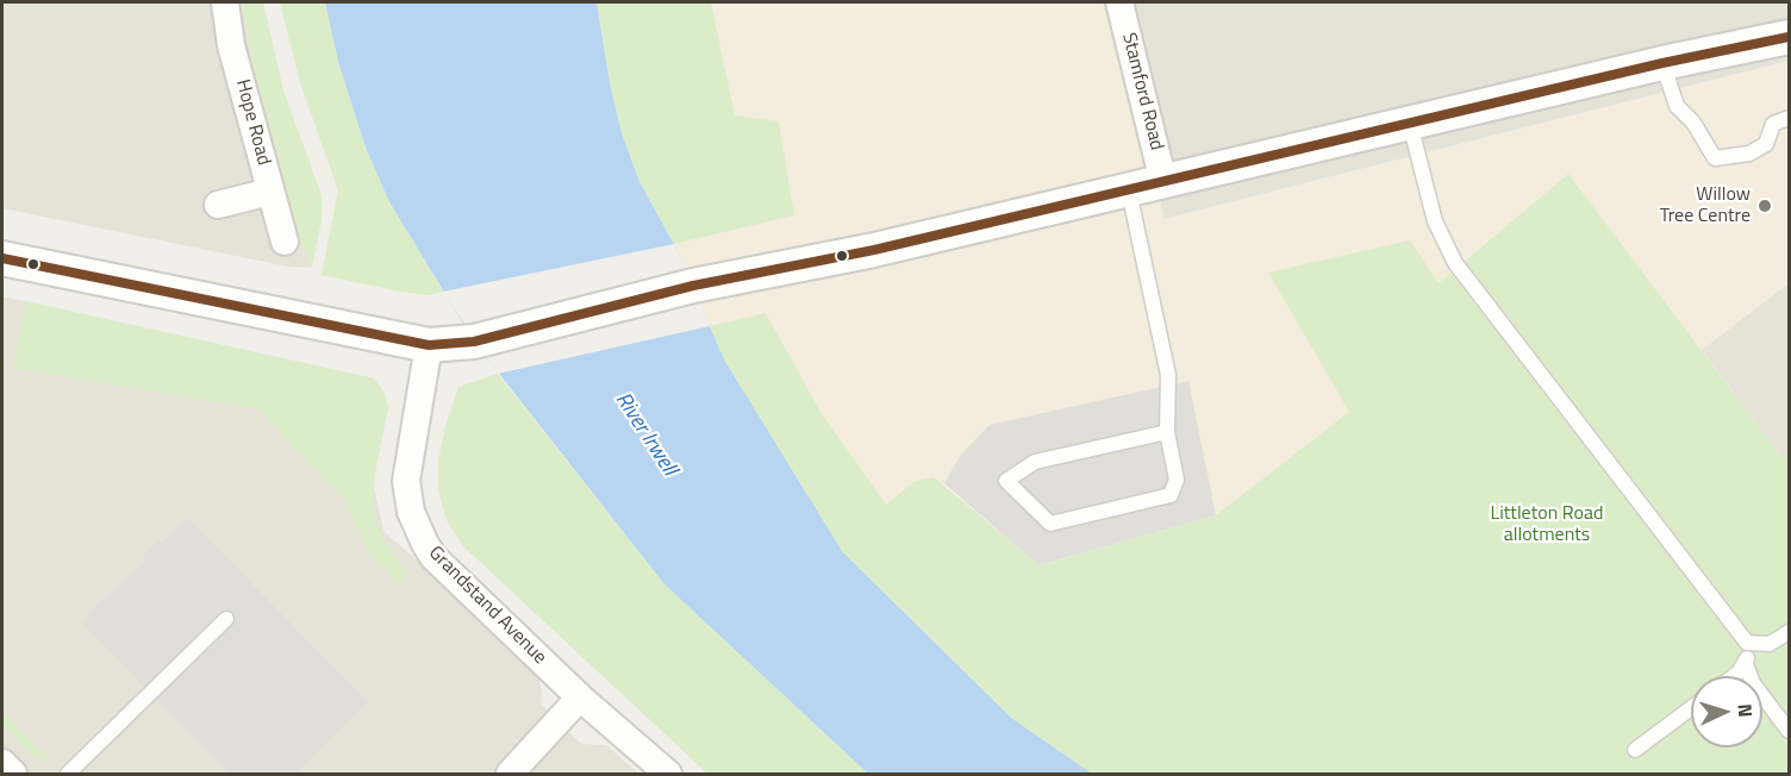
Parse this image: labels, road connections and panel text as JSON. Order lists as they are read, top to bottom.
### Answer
{
  "streets": {
    "street": ["Stamford Road", "Hope Road", "Grandstand Avenue"]
  },
  "water": ["River Irwell"],
  "parks": ["Littleton Road allotments"],
  "places": ["Willow Tree Centre"],
  "north": "right"
}
